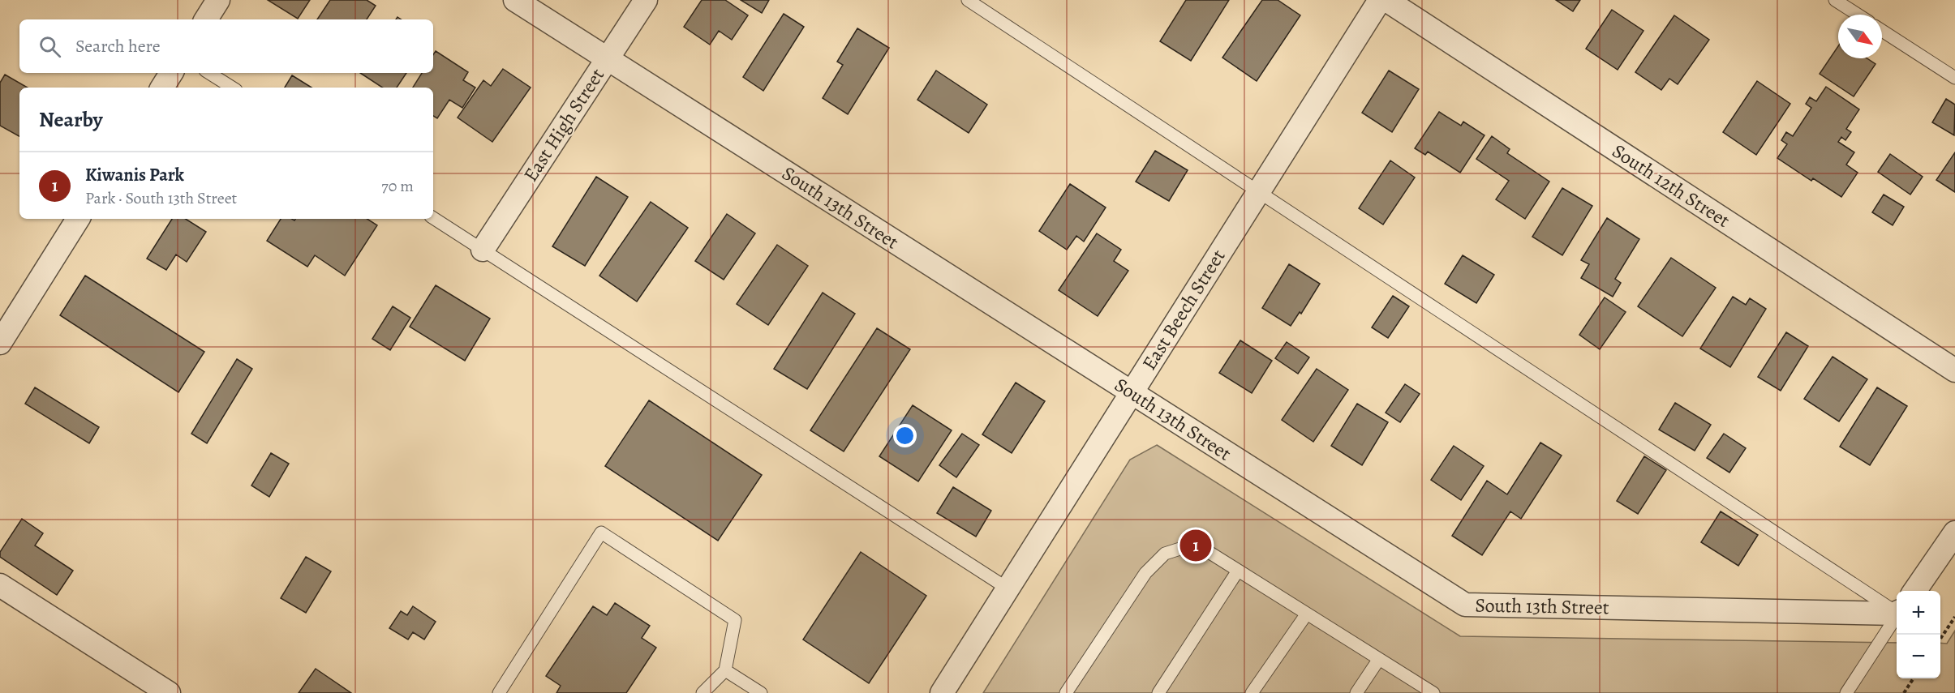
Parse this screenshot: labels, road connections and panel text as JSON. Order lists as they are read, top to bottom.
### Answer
{
  "streets": {
    "street": [
      "East High Street",
      "South 12th Street",
      "South 13th Street",
      "East Beech Street"
    ]
  },
  "crossings": [
    ["East High Street", "South 13th Street"],
    ["South 13th Street", "East Beech Street"]
  ],
  "north": "bottom right",
  "page": {
    "search": "Search here",
    "heading": "Nearby",
    "list": [
      {
        "mark": "1",
        "name": "Kiwanis Park",
        "note": "Park · South 13th Street",
        "value": "70 m"
      }
    ],
    "pins": "1",
    "map_buttons": ["+", "−"]
  }
}
